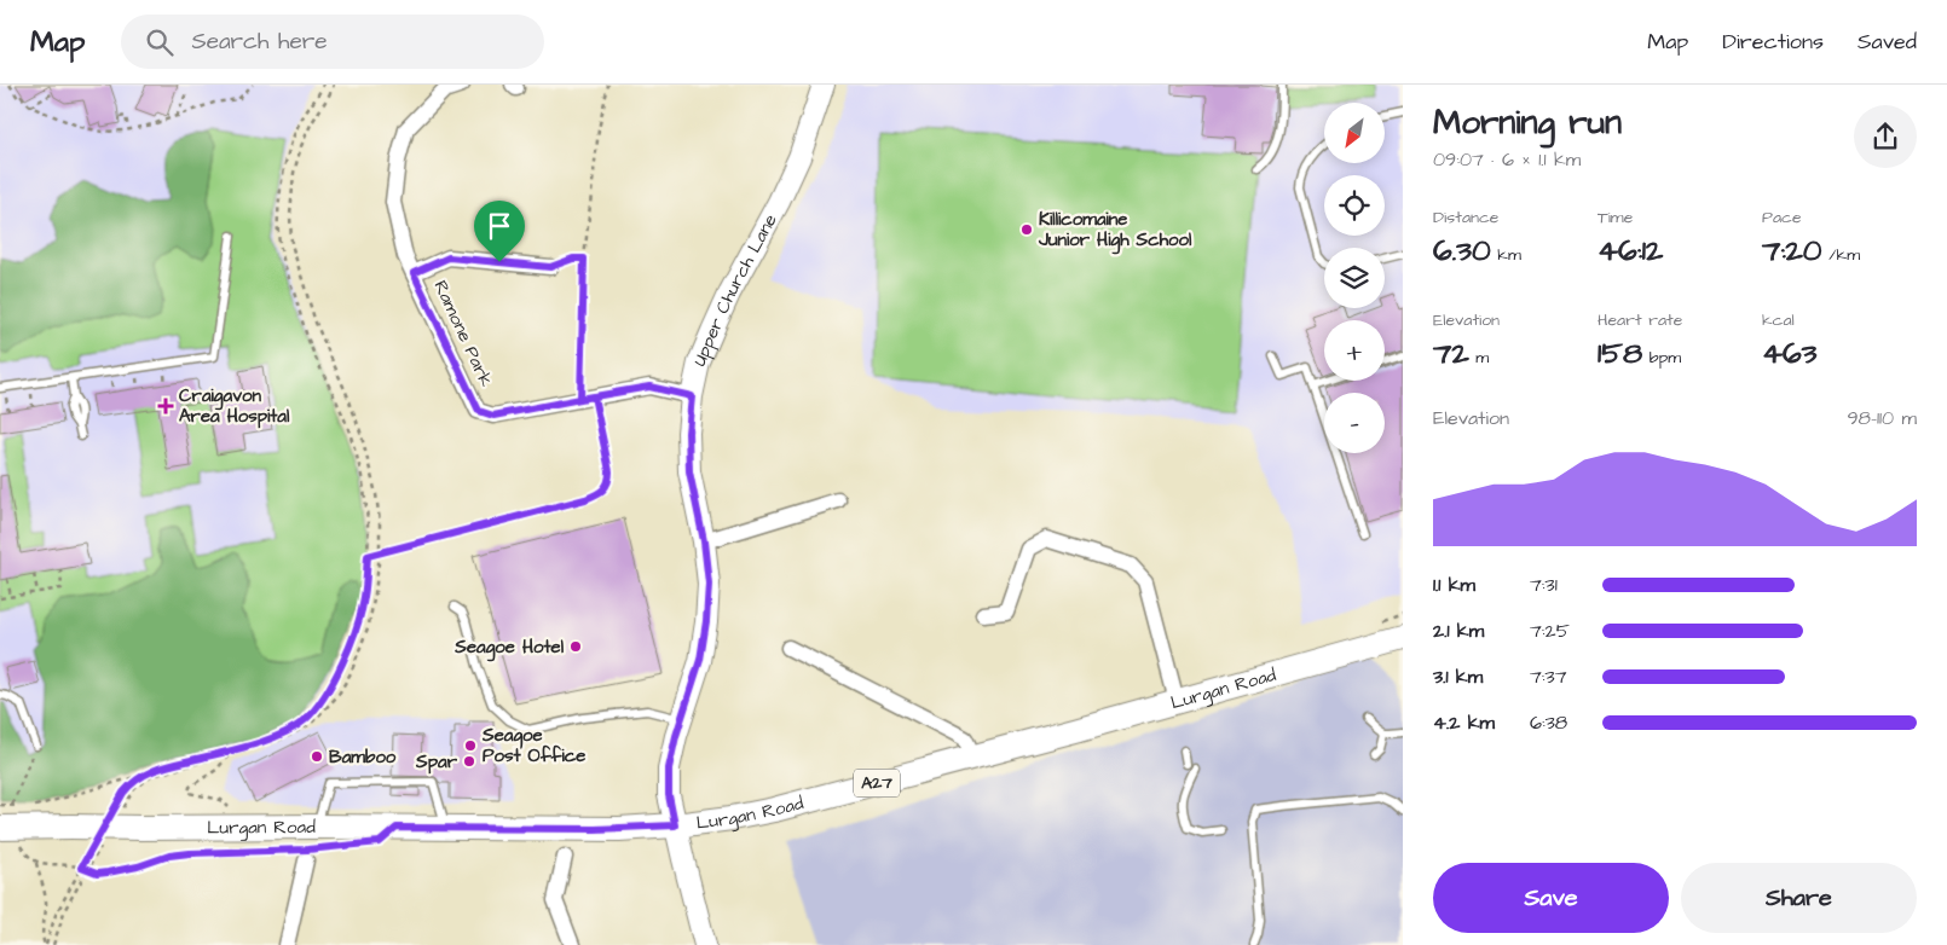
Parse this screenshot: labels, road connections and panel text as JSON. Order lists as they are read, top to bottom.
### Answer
{
  "streets": {
    "main road": ["Lurgan Road", "A27"],
    "street": ["Upper Church Lane", "Ramone Park"]
  },
  "crossings": [
    ["Upper Church Lane", "Ramone Park"],
    ["Upper Church Lane", "Lurgan Road"]
  ],
  "places": {
    "other": [
      "Killicomaine Junior High School",
      "Seagoe Hotel",
      "Seagoe Post Office",
      "Bamboo",
      "Spar"
    ],
    "health": ["Craigavon Area Hospital"]
  },
  "north": "bottom left",
  "page": {
    "header": "Map",
    "search": "Search here",
    "nav": ["Map", "Directions", "Saved"],
    "heading": ["Morning run", "09:07 · 6 × 1.1 km"],
    "map_buttons": ["+", "−"],
    "stats": [
      ["Distance", "6.30 km"],
      ["Time", "46:12"],
      ["Pace", "7:20 /km"],
      ["Elevation", "72 m"],
      ["Heart rate", "158 bpm"],
      ["kcal", "463"]
    ],
    "chart": ["Elevation", "98–110 m"],
    "list": [
      {
        "name": "1.1 km",
        "note": "7:31"
      },
      {
        "name": "2.1 km",
        "note": "7:25"
      },
      {
        "name": "3.1 km",
        "note": "7:37"
      },
      {
        "name": "4.2 km",
        "note": "6:38"
      }
    ],
    "buttons": ["Save", "Share"]
  }
}
